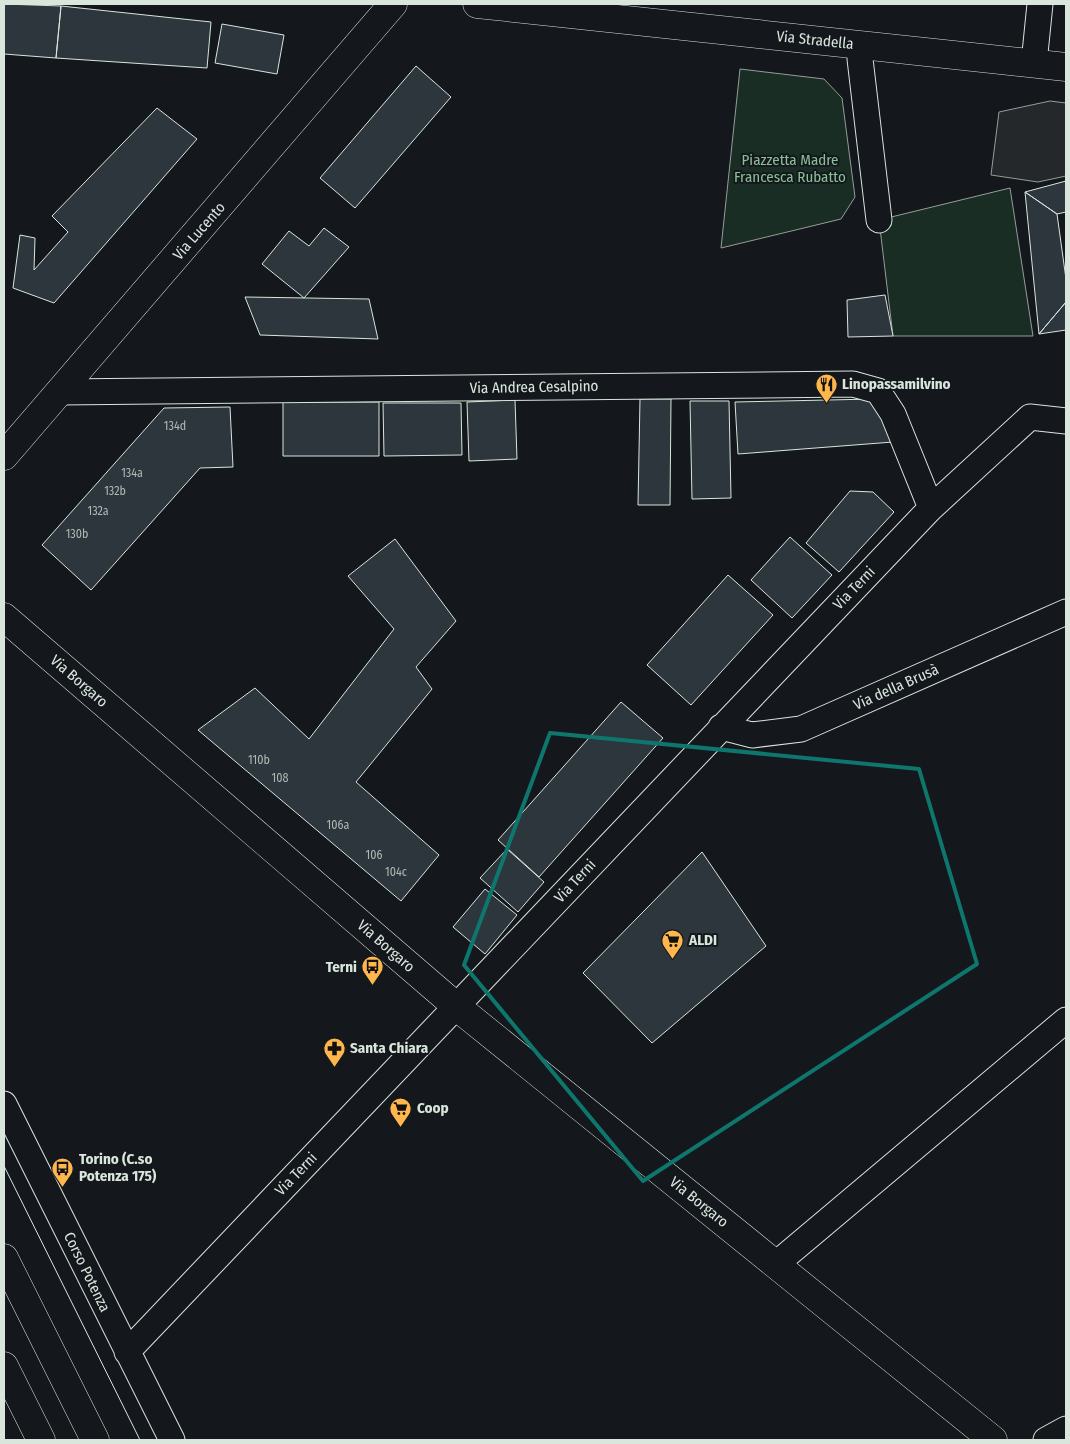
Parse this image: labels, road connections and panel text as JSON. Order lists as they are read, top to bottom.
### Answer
{
  "streets": {
    "street": [
      "Via Stradella",
      "Via Lucento",
      "Via Andrea Cesalpino",
      "Via Terni",
      "Via Borgaro",
      "Via della Brusà",
      "Corso Potenza"
    ]
  },
  "crossings": [
    ["Via Lucento", "Via Andrea Cesalpino"],
    ["Via Andrea Cesalpino", "Via Terni"],
    ["Via Terni", "Via Borgaro"],
    ["Via Terni", "Via della Brusà"],
    ["Via Terni", "Corso Potenza"]
  ],
  "parks": ["Piazzetta Madre Francesca Rubatto"],
  "places": {
    "restaurant": ["Linopassamilvino"],
    "supermarket": ["ALDI", "Coop"],
    "bus stop": ["Terni", "Torino (C.so Potenza 175)"],
    "pharmacy": ["Santa Chiara"]
  },
  "house_numbers": [
    "134d",
    "134a",
    "132b",
    "132a",
    "130b",
    "110b",
    "108",
    "106a",
    "106",
    "104c"
  ]
}
